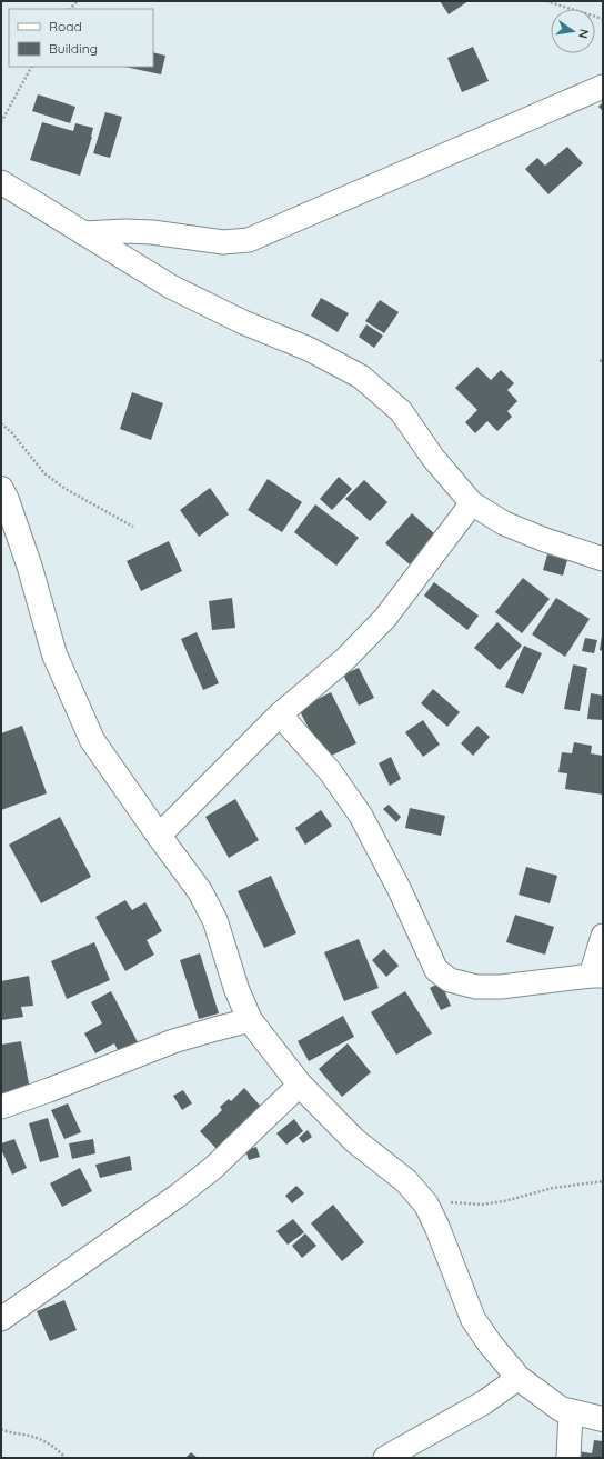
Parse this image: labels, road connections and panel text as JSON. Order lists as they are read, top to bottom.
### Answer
{
  "legend": ["Road", "Building"],
  "north": "right"
}
